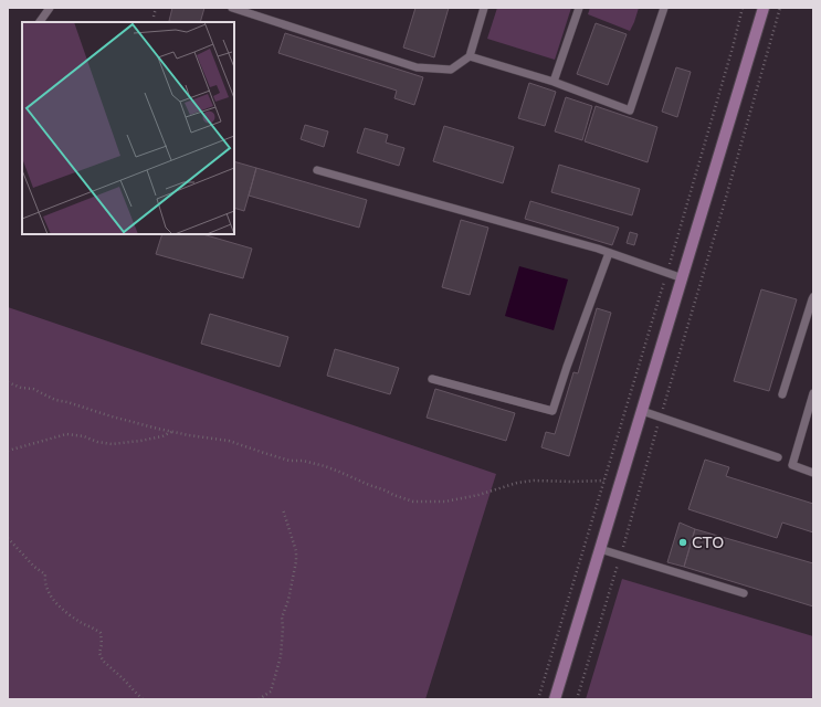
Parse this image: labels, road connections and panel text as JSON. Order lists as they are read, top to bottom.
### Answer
{
  "places": ["СТО"]
}
